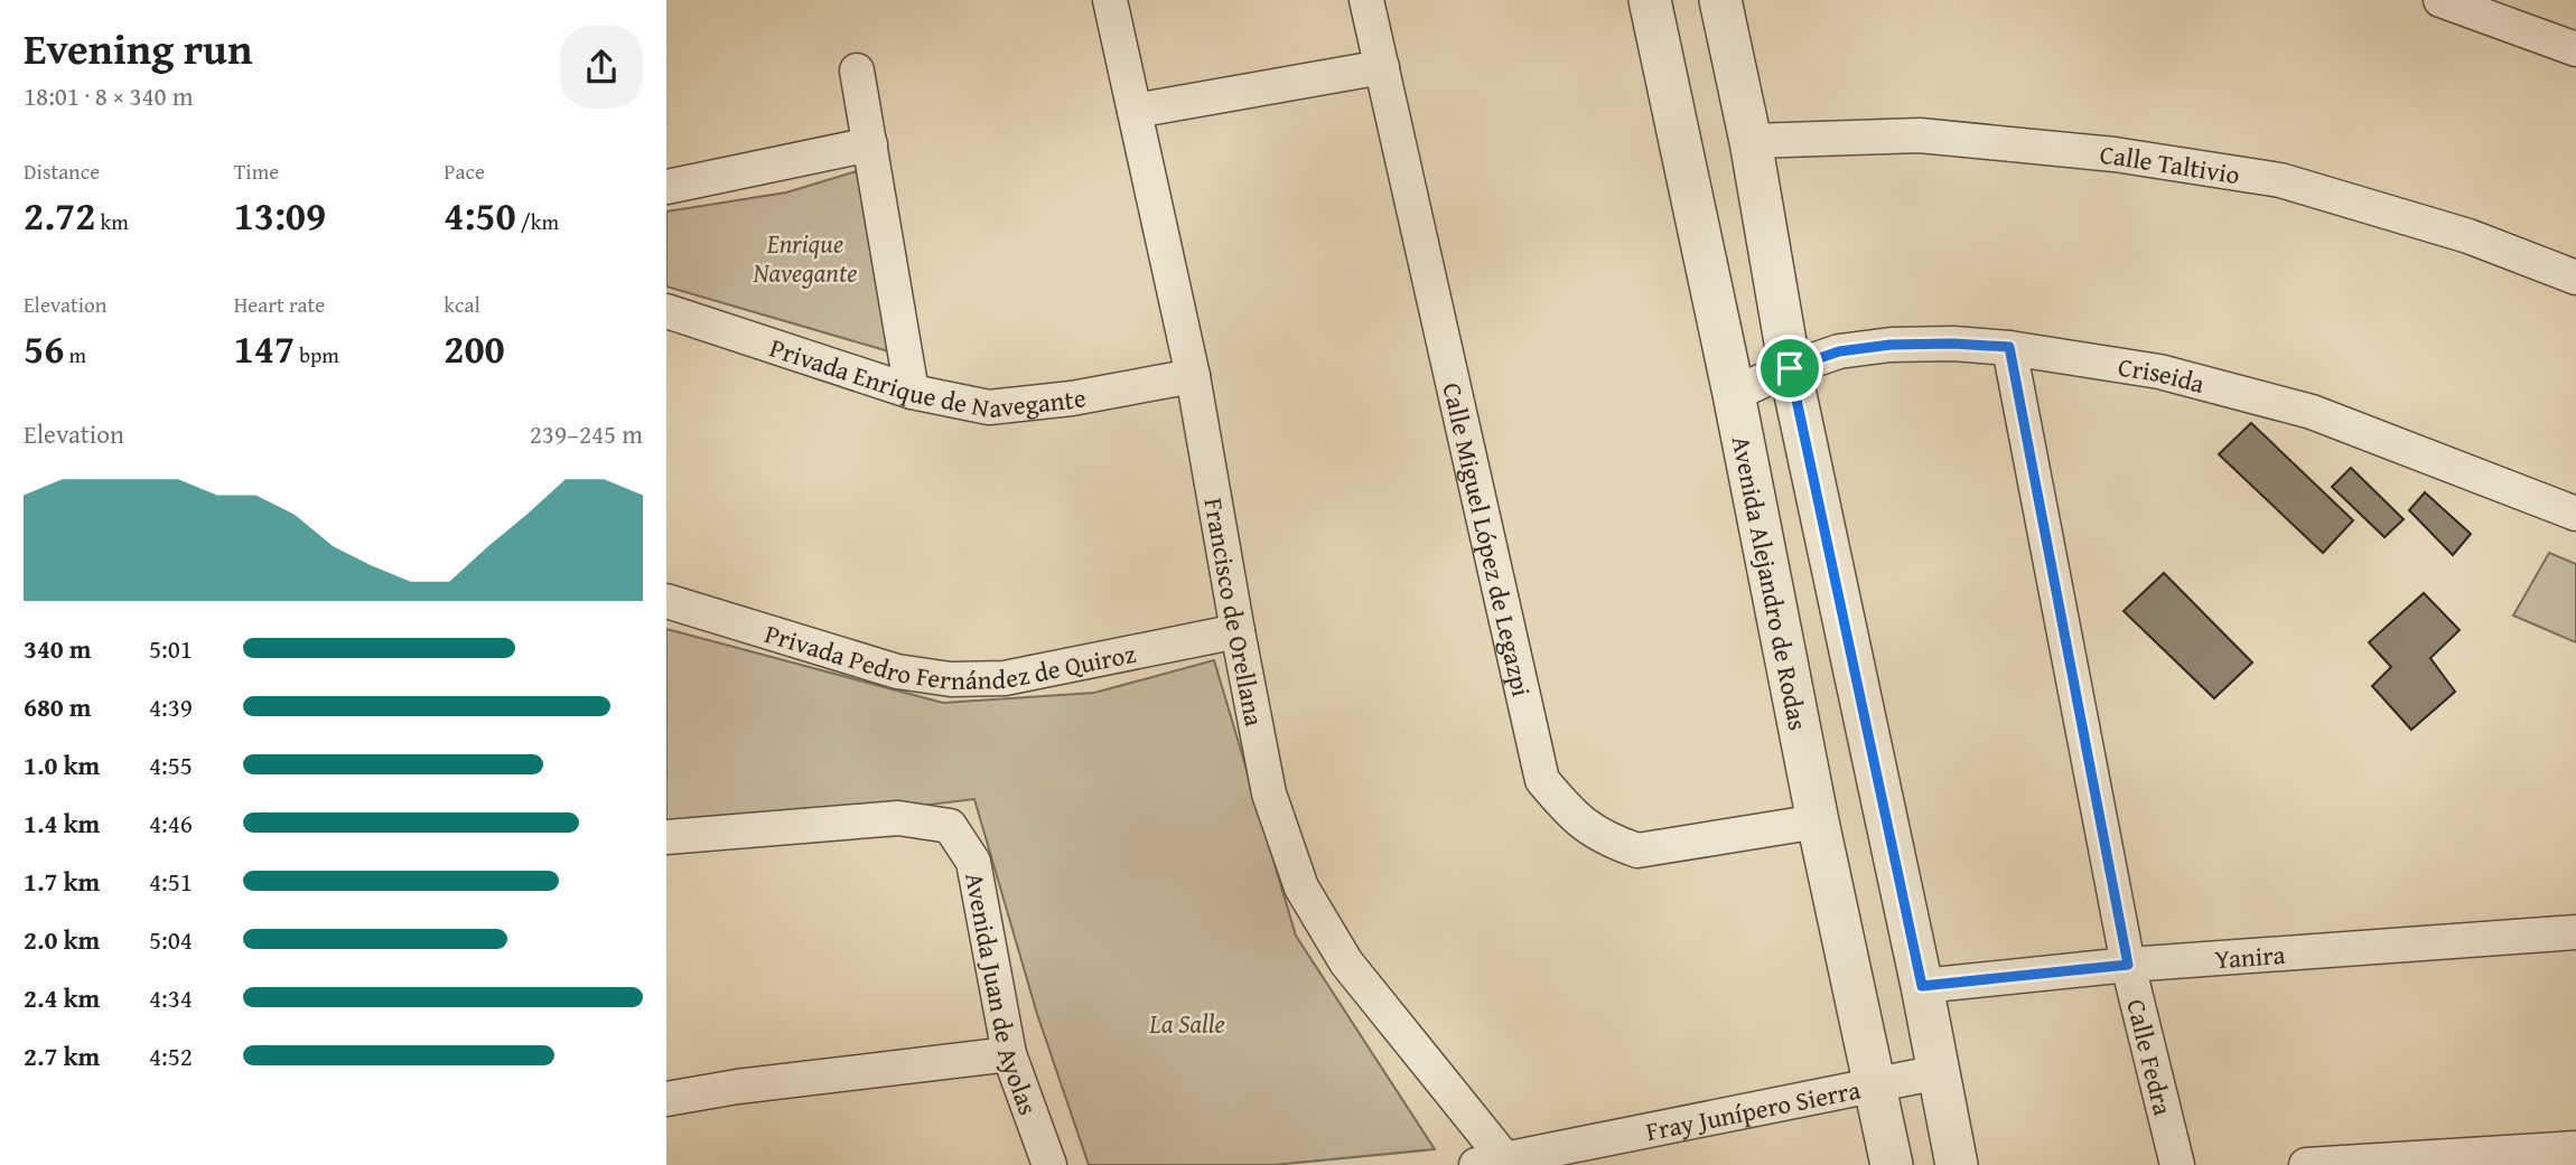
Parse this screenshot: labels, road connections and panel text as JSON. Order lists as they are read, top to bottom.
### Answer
{
  "streets": {
    "street": [
      "Calle Taltivio",
      "Privada Enrique de Navegante",
      "Criseida",
      "Calle Miguel López de Legazpi",
      "Avenida Alejandro de Rodas",
      "Francisco de Orellana",
      "Privada Pedro Fernández de Quiroz",
      "Yanira",
      "Avenida Juan de Ayolas",
      "Calle Fedra",
      "Fray Junípero Sierra"
    ]
  },
  "crossings": [
    ["Privada Enrique de Navegante", "Francisco de Orellana"],
    ["Criseida", "Avenida Alejandro de Rodas"],
    ["Criseida", "Calle Fedra"],
    ["Calle Miguel López de Legazpi", "Avenida Alejandro de Rodas"],
    ["Avenida Alejandro de Rodas", "Fray Junípero Sierra"],
    ["Francisco de Orellana", "Privada Pedro Fernández de Quiroz"],
    ["Francisco de Orellana", "Fray Junípero Sierra"],
    ["Yanira", "Calle Fedra"]
  ],
  "parks": ["Enrique Navegante", "La Salle"],
  "page": {
    "heading": ["Evening run", "18:01 · 8 × 340 m"],
    "stats": [
      ["Distance", "2.72 km"],
      ["Time", "13:09"],
      ["Pace", "4:50 /km"],
      ["Elevation", "56 m"],
      ["Heart rate", "147 bpm"],
      ["kcal", "200"]
    ],
    "chart": ["Elevation", "239–245 m"],
    "list": [
      {
        "name": "340 m",
        "note": "5:01"
      },
      {
        "name": "680 m",
        "note": "4:39"
      },
      {
        "name": "1.0 km",
        "note": "4:55"
      },
      {
        "name": "1.4 km",
        "note": "4:46"
      },
      {
        "name": "1.7 km",
        "note": "4:51"
      },
      {
        "name": "2.0 km",
        "note": "5:04"
      },
      {
        "name": "2.4 km",
        "note": "4:34"
      },
      {
        "name": "2.7 km",
        "note": "4:52"
      }
    ]
  }
}
